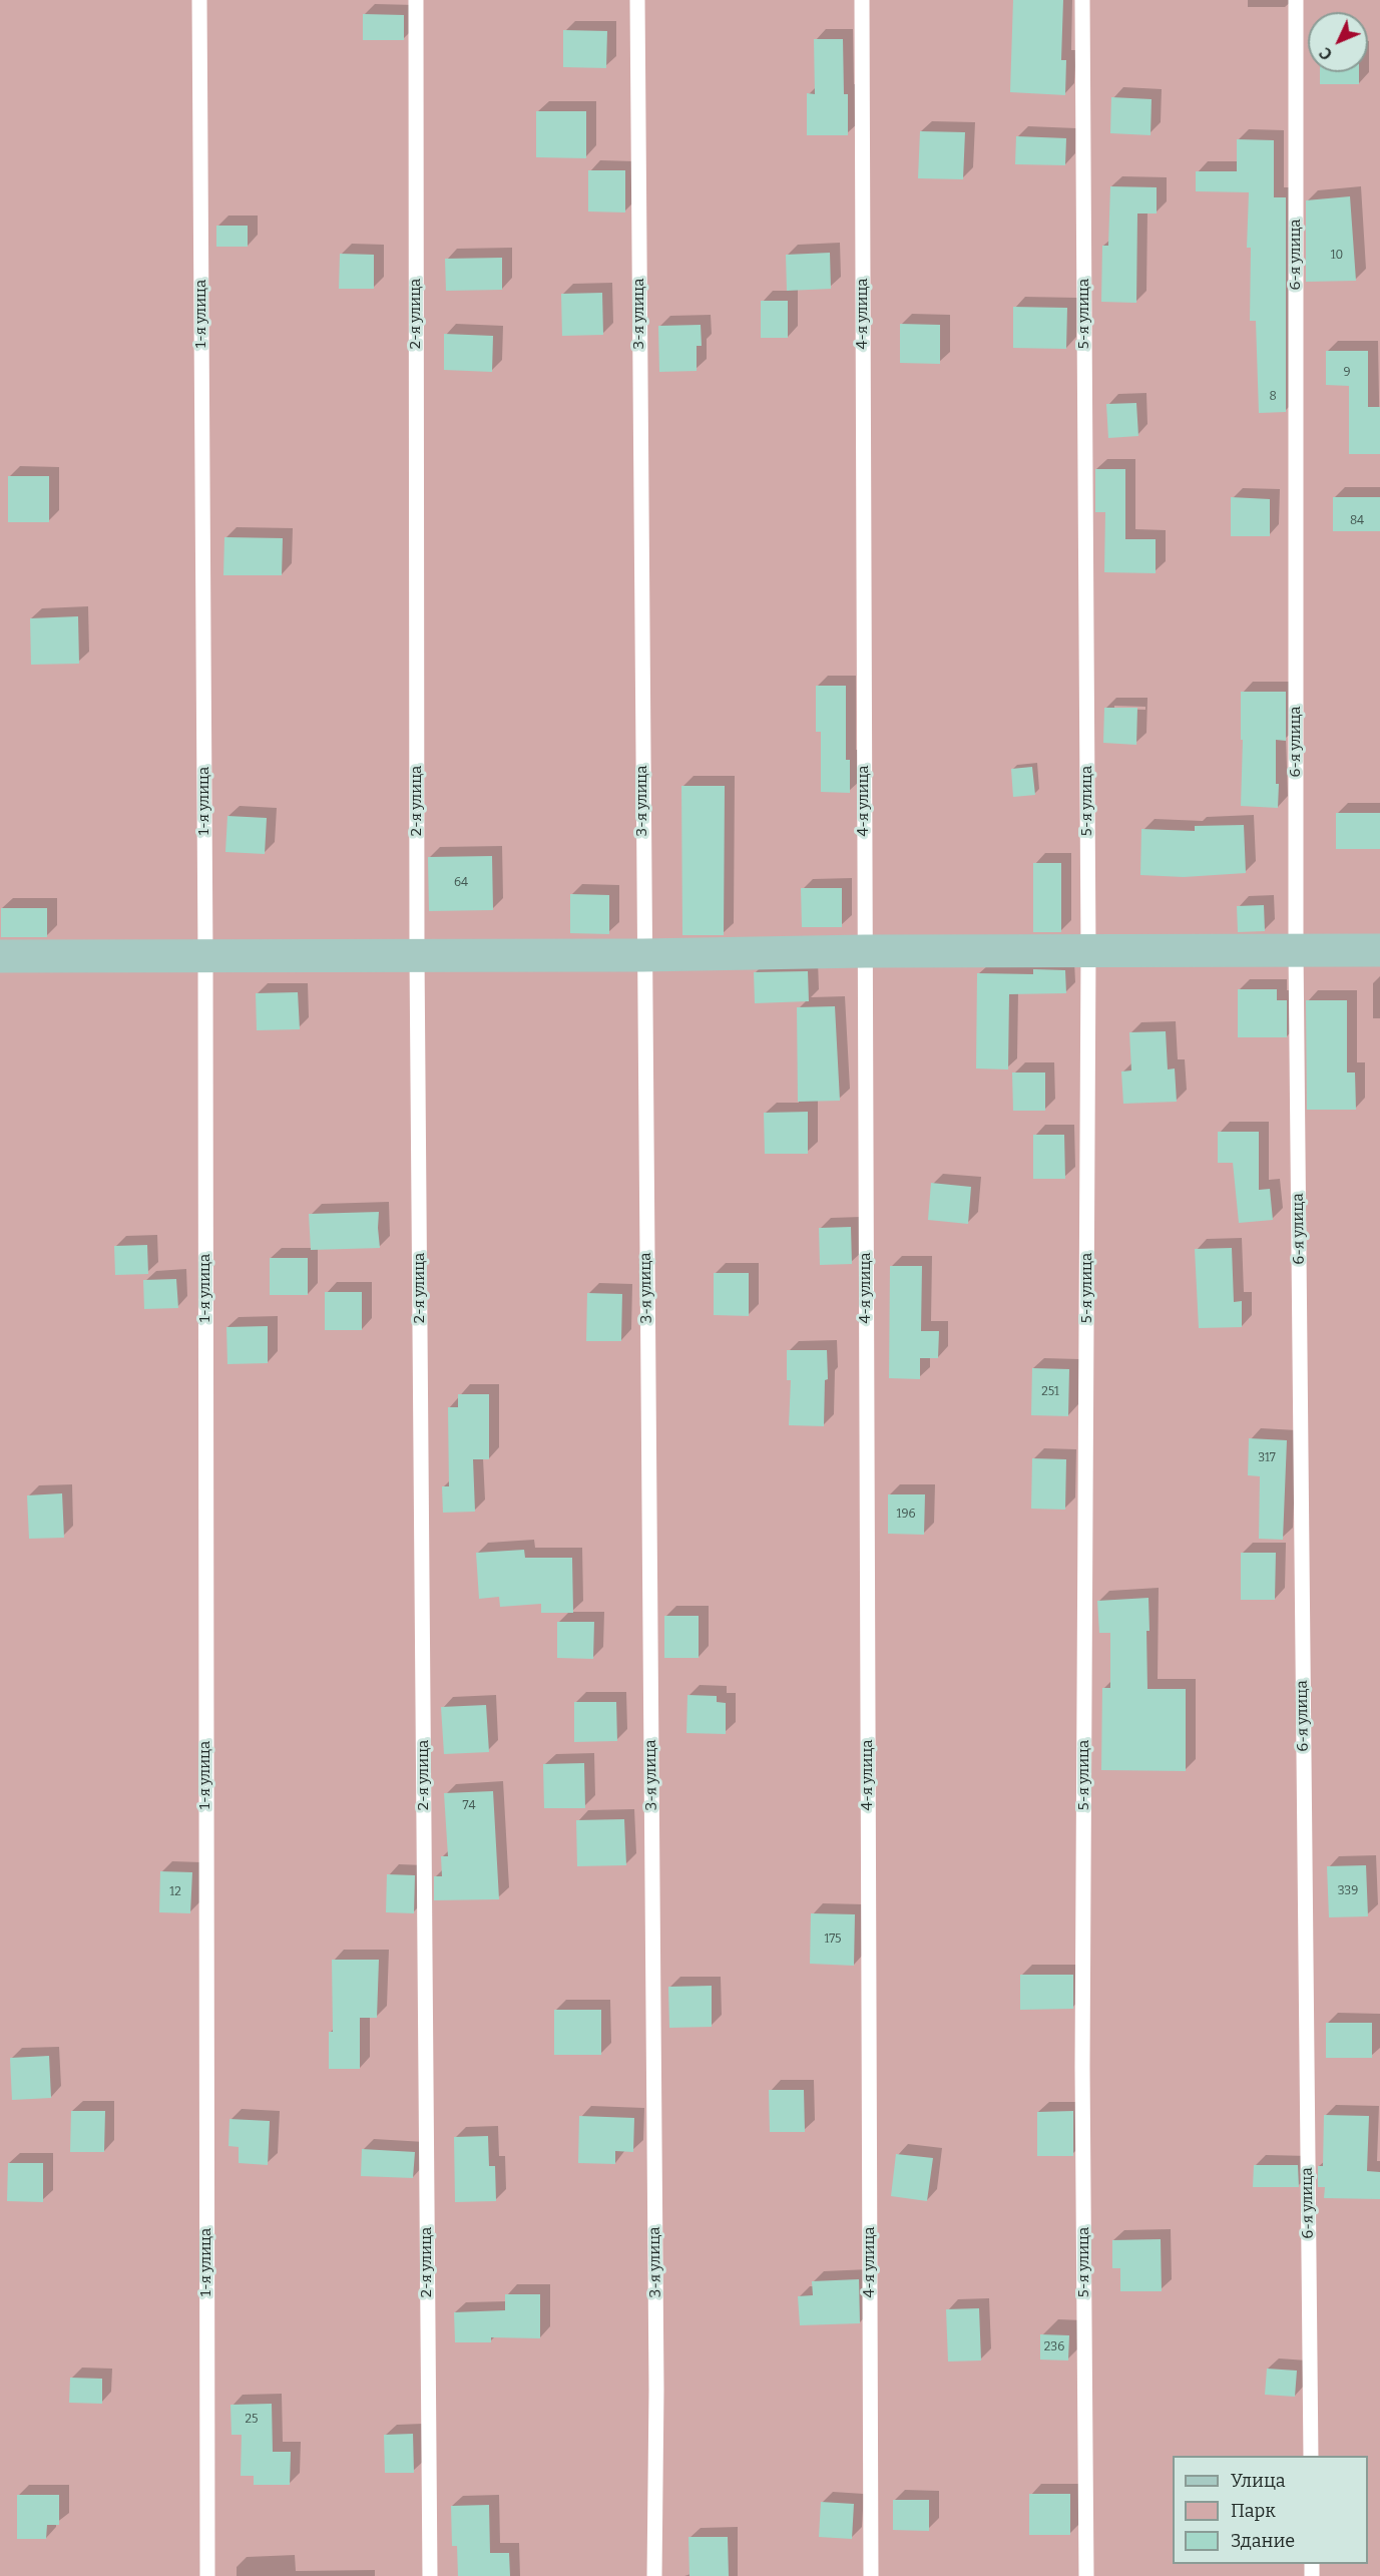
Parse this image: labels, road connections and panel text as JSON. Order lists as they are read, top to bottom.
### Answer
{
  "streets": {
    "lane": [
      "6-я улица",
      "1-я улица",
      "2-я улица",
      "3-я улица",
      "4-я улица",
      "5-я улица"
    ]
  },
  "house_numbers": [
    "10",
    "9",
    "8",
    "84",
    "64",
    "251",
    "317",
    "196",
    "74",
    "339",
    "12",
    "175",
    "236",
    "25"
  ],
  "legend": ["Улица", "Парк", "Здание"],
  "north": "bottom left"
}
